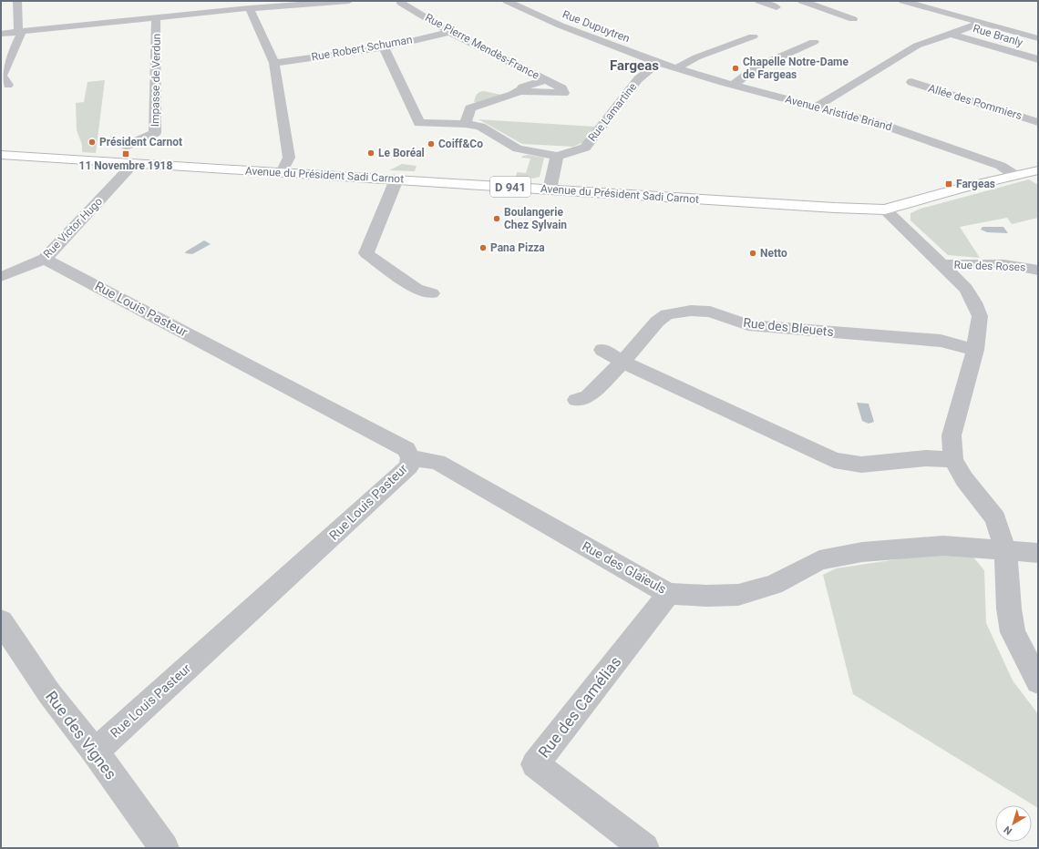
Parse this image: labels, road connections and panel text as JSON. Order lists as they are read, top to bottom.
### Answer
{
  "streets": {
    "main road": ["Avenue du Président Sadi Carnot", "D 941"],
    "street": [
      "Rue Dupuytren",
      "Rue Branly",
      "Rue Pierre Mendès-France",
      "Rue Robert Schuman",
      "Impasse de Verdun",
      "Allée des Pommiers",
      "Rue Lamartine",
      "Avenue Aristide Briand",
      "Rue Victor Hugo",
      "Rue des Roses",
      "Rue Louis Pasteur",
      "Rue des Bleuets",
      "Rue des Glaïeuls",
      "Rue des Camélias",
      "Rue des Vignes"
    ]
  },
  "crossings": [
    ["Rue Dupuytren", "Rue Lamartine"],
    ["Rue Dupuytren", "Avenue Aristide Briand"],
    ["Rue Pierre Mendès-France", "Rue Robert Schuman"],
    ["Rue Lamartine", "Avenue Aristide Briand"],
    ["Avenue Aristide Briand", "Avenue du Président Sadi Carnot"],
    ["Avenue Aristide Briand", "D 941"],
    ["Avenue du Président Sadi Carnot", "D 941"],
    ["Avenue du Président Sadi Carnot", "Rue Victor Hugo"],
    ["Rue Victor Hugo", "Rue Louis Pasteur"],
    ["Rue Louis Pasteur", "Rue des Glaïeuls"],
    ["Rue Louis Pasteur", "Rue des Vignes"],
    ["Rue des Glaïeuls", "Rue des Camélias"]
  ],
  "districts": ["Fargeas"],
  "places": {
    "other": [
      "Chapelle Notre-Dame de Fargeas",
      "Président Carnot",
      "Coiff&Co",
      "Le Boréal",
      "Boulangerie Chez Sylvain",
      "Pana Pizza",
      "Netto"
    ],
    "transit": ["11 Novembre 1918", "Fargeas"]
  },
  "north": "bottom left"
}
